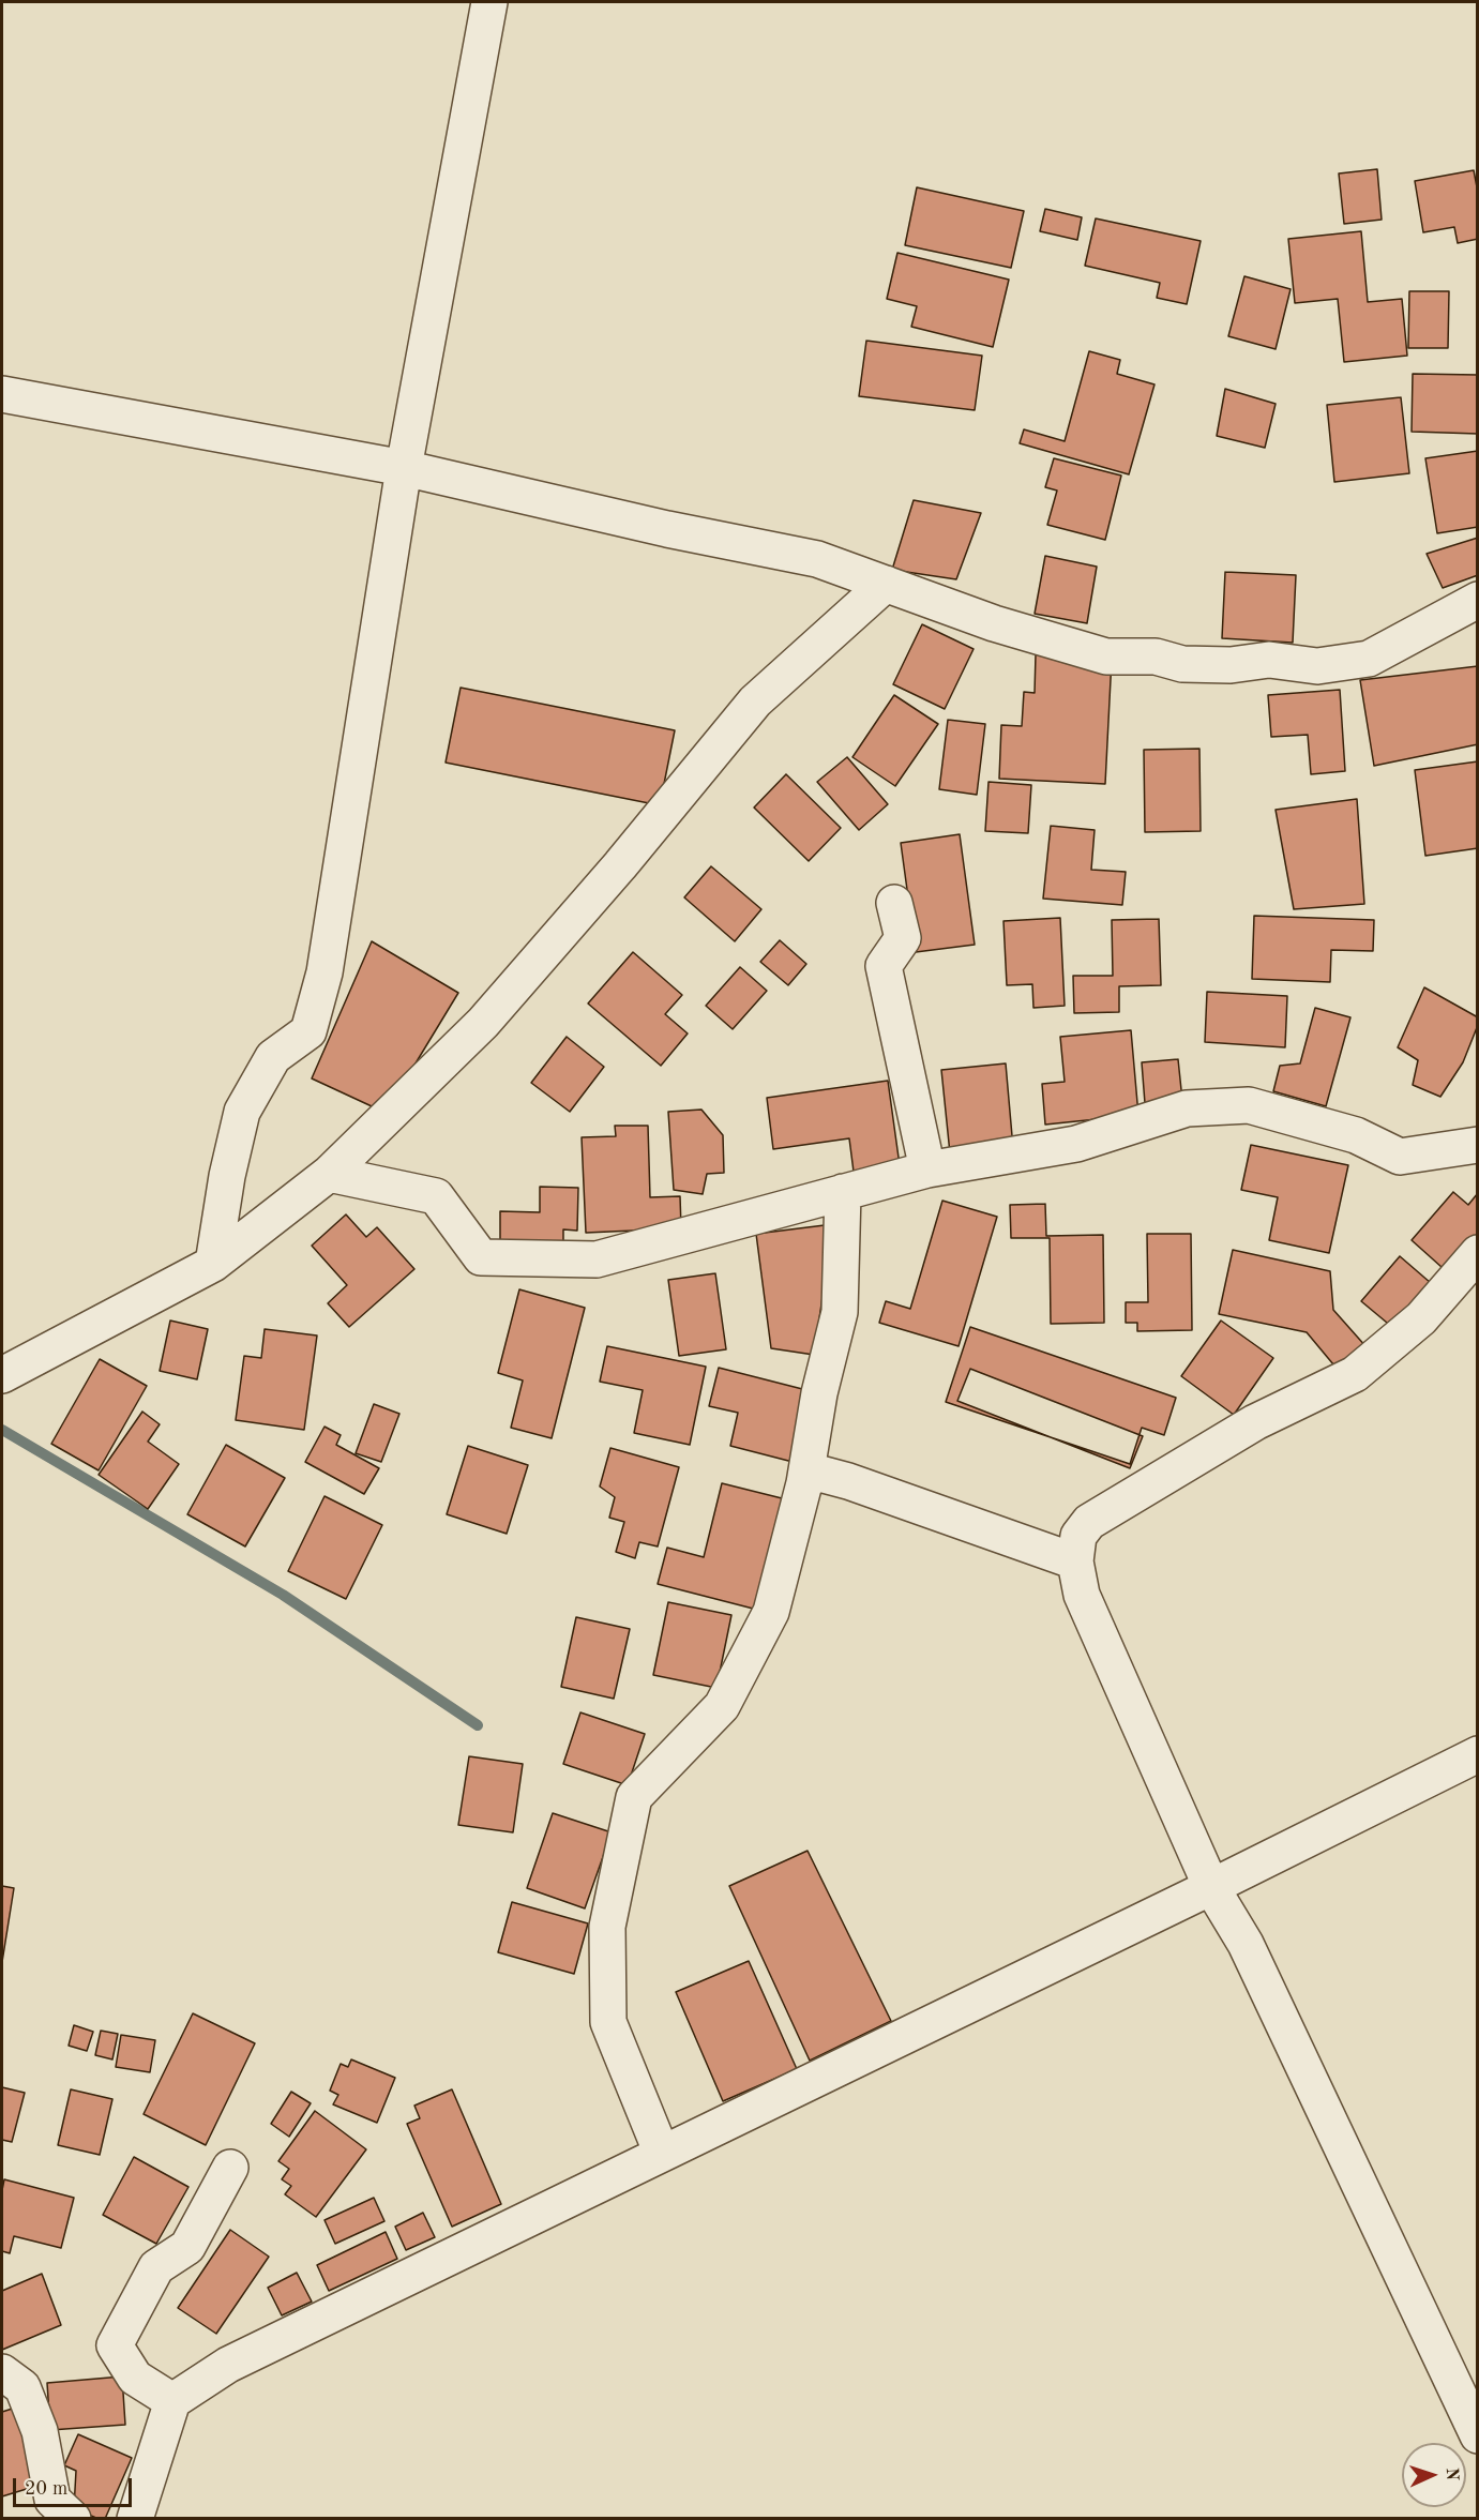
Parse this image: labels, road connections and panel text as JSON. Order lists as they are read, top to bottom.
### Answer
{
  "scale_bar": "20 m",
  "north": "right"
}
